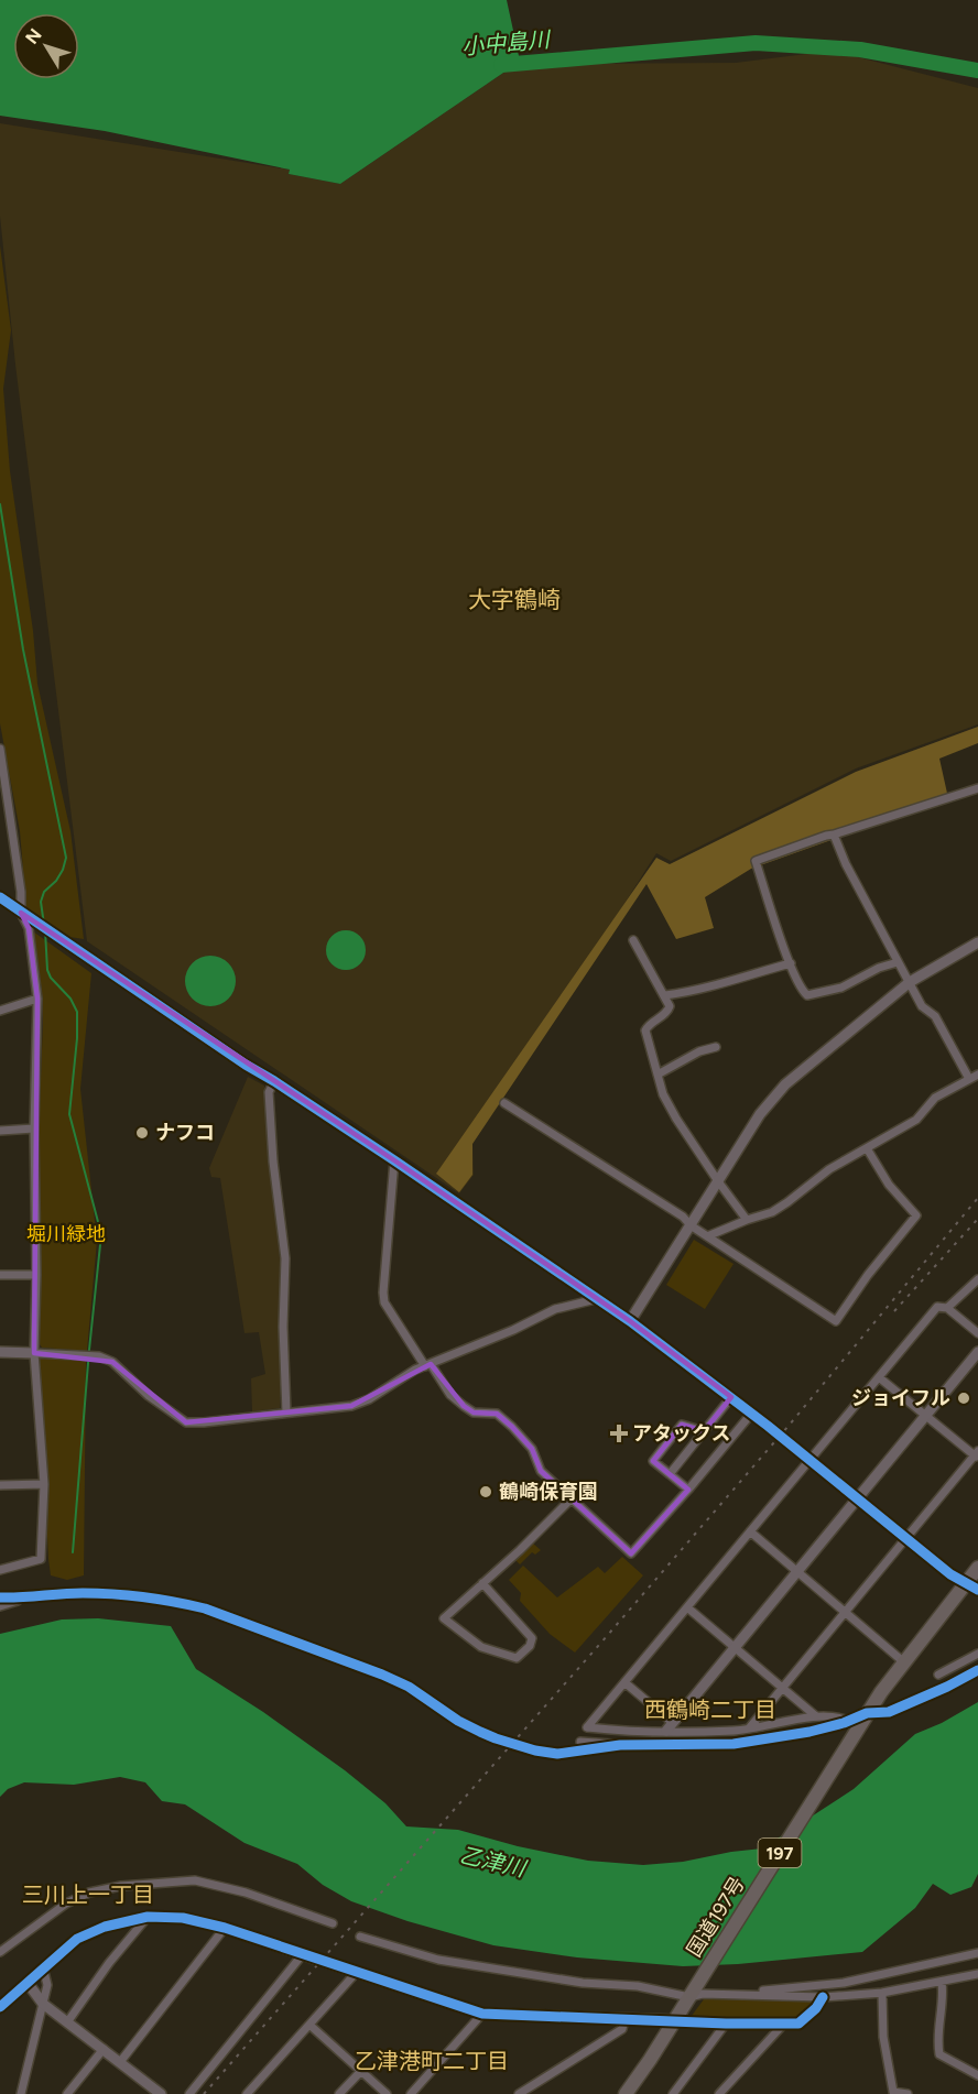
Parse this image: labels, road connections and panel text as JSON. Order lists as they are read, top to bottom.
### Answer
{
  "streets": {
    "highway": ["197", "国道197号"]
  },
  "districts": [
    "大字鶴崎",
    "西鶴崎二丁目",
    "三川上一丁目",
    "乙津港町二丁目"
  ],
  "water": ["小中島川", "乙津川"],
  "parks": ["堀川緑地"],
  "places": {
    "other": ["ナフコ", "ジョイフル", "鶴崎保育園"],
    "health": ["アタックス"]
  },
  "north": "top left"
}
